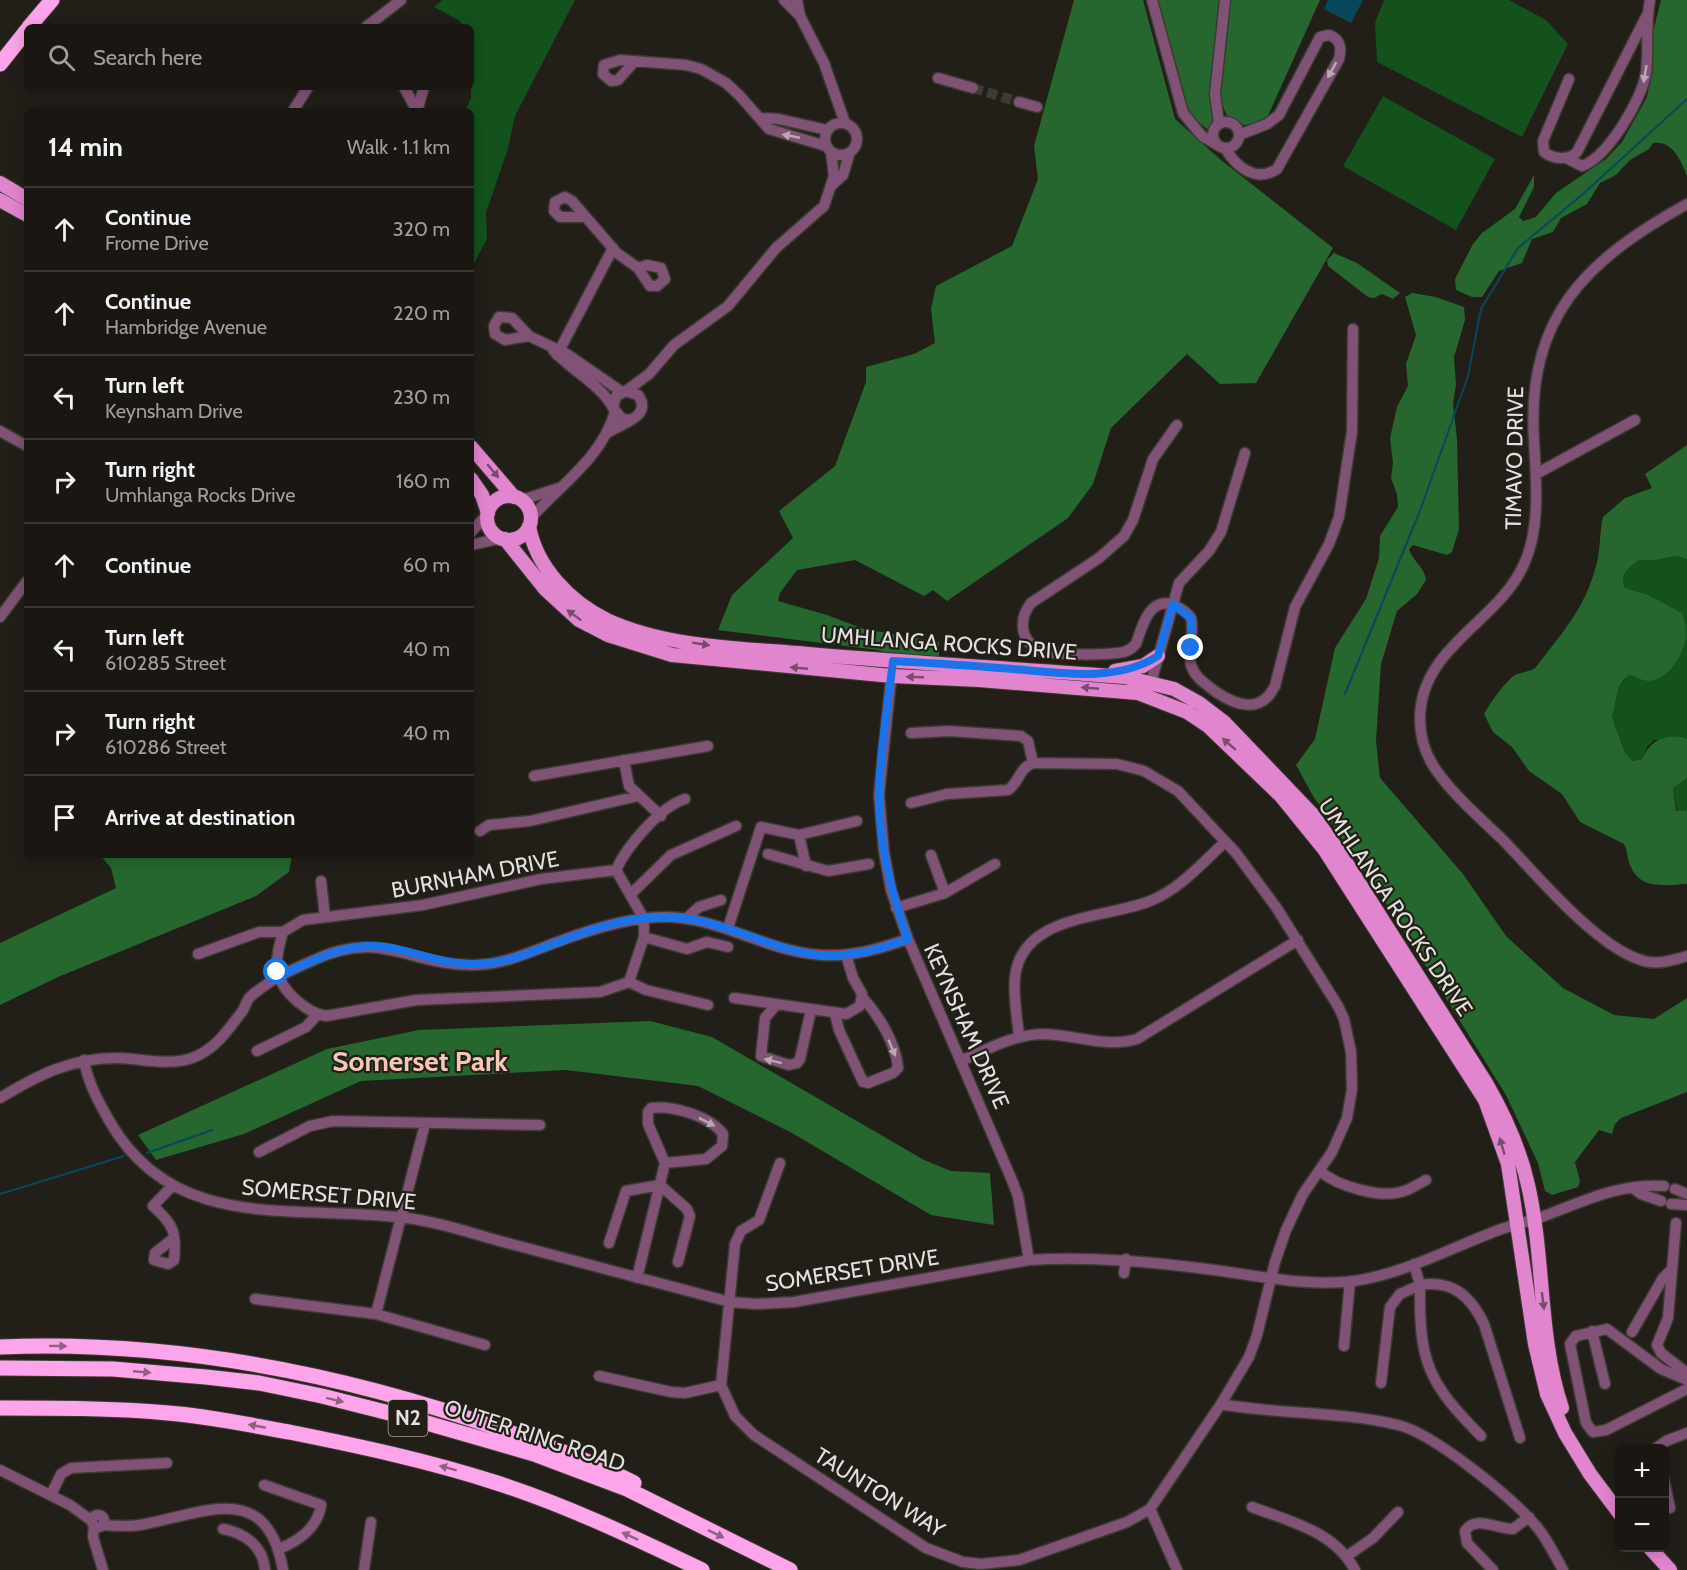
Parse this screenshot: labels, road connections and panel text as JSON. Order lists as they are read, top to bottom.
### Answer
{
  "streets": {
    "highway": ["N2", "OUTER RING ROAD"],
    "main road": ["UMHLANGA ROCKS DRIVE"],
    "street": [
      "TIMAVO DRIVE",
      "BURNHAM DRIVE",
      "KEYNSHAM DRIVE",
      "SOMERSET DRIVE",
      "TAUNTON WAY"
    ]
  },
  "crossings": [
    ["UMHLANGA ROCKS DRIVE", "KEYNSHAM DRIVE"],
    ["UMHLANGA ROCKS DRIVE", "SOMERSET DRIVE"],
    ["KEYNSHAM DRIVE", "SOMERSET DRIVE"],
    ["SOMERSET DRIVE", "TAUNTON WAY"]
  ],
  "districts": ["Somerset Park"],
  "page": {
    "search": "Search here",
    "heading": ["14 min", "Walk · 1.1 km"],
    "list": [
      ["Continue", "Frome Drive", "320 m"],
      ["Continue", "Hambridge Avenue", "220 m"],
      ["Turn left", "Keynsham Drive", "230 m"],
      ["Turn right", "Umhlanga Rocks Drive", "160 m"],
      ["Continue", "60 m"],
      ["Turn left", "610285 Street", "40 m"],
      ["Turn right", "610286 Street", "40 m"],
      "Arrive at destination"
    ],
    "map_buttons": ["+", "−"]
  }
}
